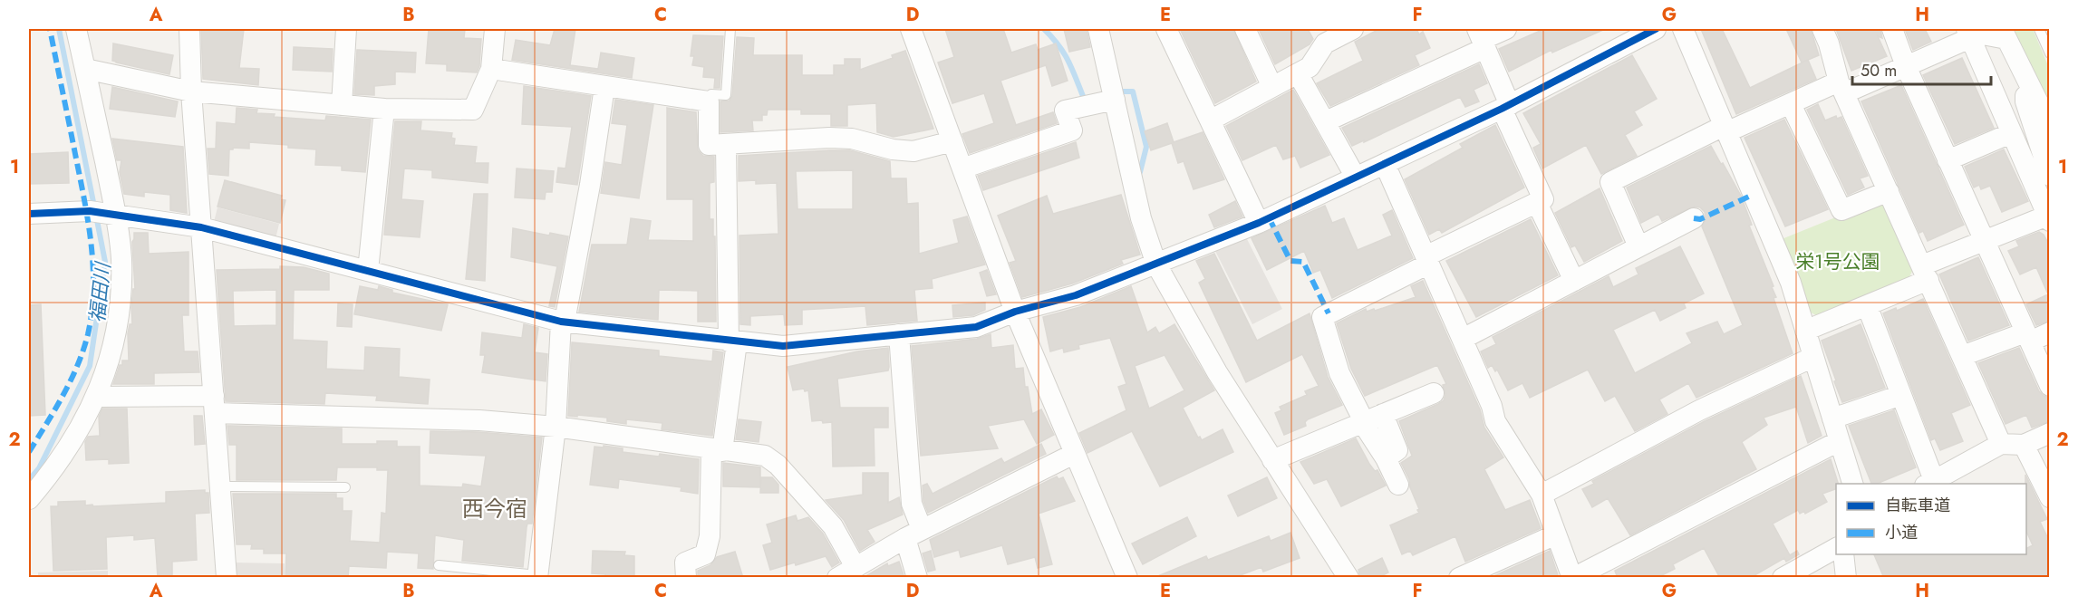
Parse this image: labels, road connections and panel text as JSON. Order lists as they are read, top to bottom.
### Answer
{
  "districts": ["西今宿"],
  "water": ["福田川"],
  "parks": ["栄1号公園"],
  "legend": ["自転車道", "小道"],
  "scale_bar": "50 m",
  "grid": {
    "columns": [
      "A",
      "B",
      "C",
      "D",
      "E",
      "F",
      "G",
      "H"
    ],
    "rows": ["1", "2"]
  }
}
